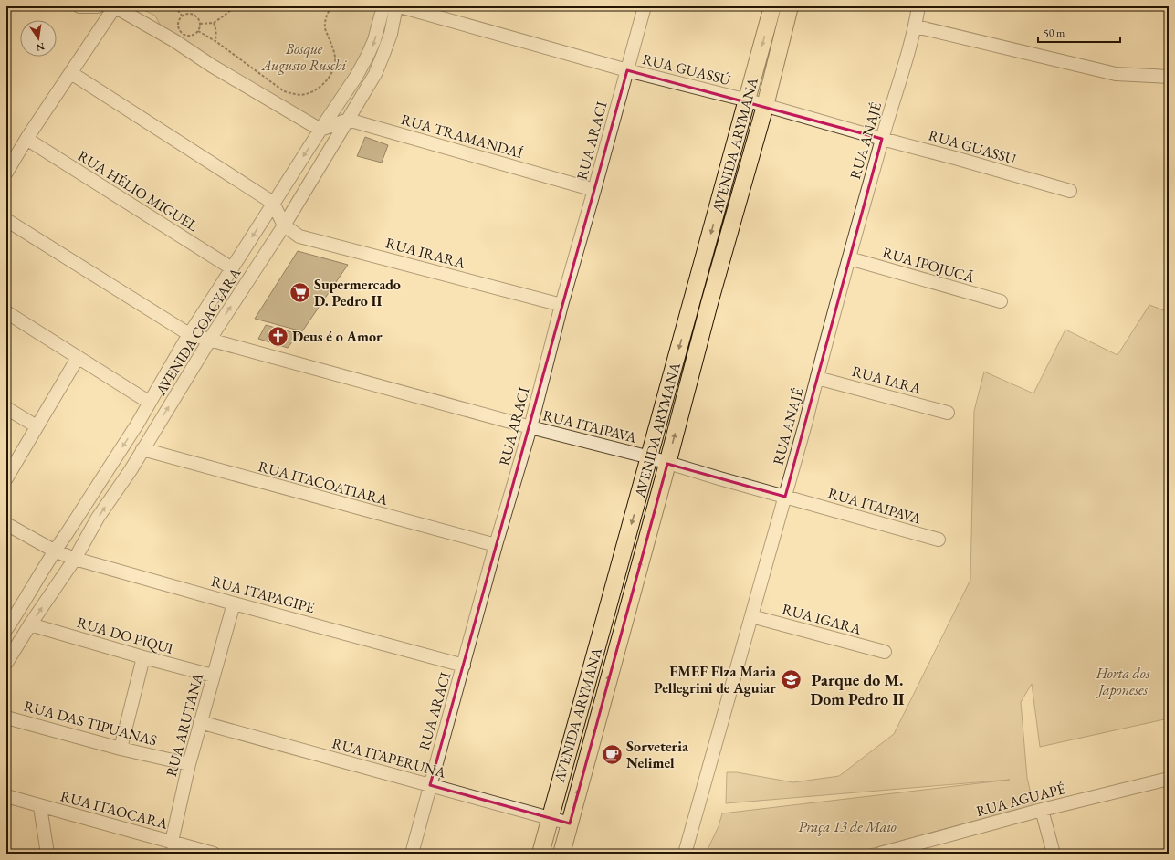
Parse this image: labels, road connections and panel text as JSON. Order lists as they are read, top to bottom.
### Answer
{
  "streets": {
    "main road": ["AVENIDA ARYMANA"],
    "street": [
      "RUA GUASSÚ",
      "RUA TRAMANDAÍ",
      "RUA ARACI",
      "RUA ANAJÉ",
      "RUA HÉLIO MIGUEL",
      "RUA IRARA",
      "RUA IPOJUCÃ",
      "AVENIDA COACYARA",
      "RUA IARA",
      "RUA ITAIPAVA",
      "RUA ITACOATIARA",
      "RUA ITAPAGIPE",
      "RUA IGARA",
      "RUA DO PIQUI",
      "RUA DAS TIPUANAS",
      "RUA ARUTANA",
      "RUA ITAPERUNA",
      "RUA AGUAPÉ",
      "RUA ITAOCARA"
    ]
  },
  "crossings": [
    ["RUA GUASSÚ", "RUA ARACI"],
    ["RUA GUASSÚ", "RUA ANAJÉ"],
    ["RUA GUASSÚ", "AVENIDA ARYMANA"],
    ["RUA TRAMANDAÍ", "RUA ARACI"],
    ["RUA TRAMANDAÍ", "AVENIDA COACYARA"],
    ["RUA ARACI", "RUA IRARA"],
    ["RUA ARACI", "RUA ITAIPAVA"],
    ["RUA ARACI", "RUA ITACOATIARA"],
    ["RUA ARACI", "RUA ITAPAGIPE"],
    ["RUA ARACI", "RUA ITAPERUNA"],
    ["RUA ANAJÉ", "RUA IPOJUCÃ"],
    ["RUA ANAJÉ", "RUA IARA"],
    ["RUA ANAJÉ", "RUA ITAIPAVA"],
    ["RUA ANAJÉ", "RUA IGARA"],
    ["AVENIDA ARYMANA", "RUA ITAIPAVA"],
    ["AVENIDA ARYMANA", "RUA ITAPERUNA"],
    ["RUA HÉLIO MIGUEL", "AVENIDA COACYARA"],
    ["RUA IRARA", "AVENIDA COACYARA"],
    ["AVENIDA COACYARA", "RUA ITAIPAVA"],
    ["AVENIDA COACYARA", "RUA ITACOATIARA"],
    ["AVENIDA COACYARA", "RUA ITAPAGIPE"],
    ["AVENIDA COACYARA", "RUA DO PIQUI"],
    ["RUA ITAPAGIPE", "RUA ARUTANA"],
    ["RUA DO PIQUI", "RUA ARUTANA"],
    ["RUA DAS TIPUANAS", "RUA ARUTANA"],
    ["RUA ARUTANA", "RUA ITAPERUNA"],
    ["RUA ARUTANA", "RUA ITAOCARA"]
  ],
  "districts": ["Parque do M. Dom Pedro II"],
  "parks": ["Bosque Augusto Ruschi", "Horta dos Japoneses", "Praça 13 de Maio"],
  "places": {
    "supermarket": ["Supermercado D. Pedro II"],
    "church": ["Deus é o Amor"],
    "school or university": ["EMEF Elza Maria Pellegrini de Aguiar"],
    "cafe": ["Sorveteria Nelimel"]
  },
  "scale_bar": "50 m",
  "north": "bottom"
}
